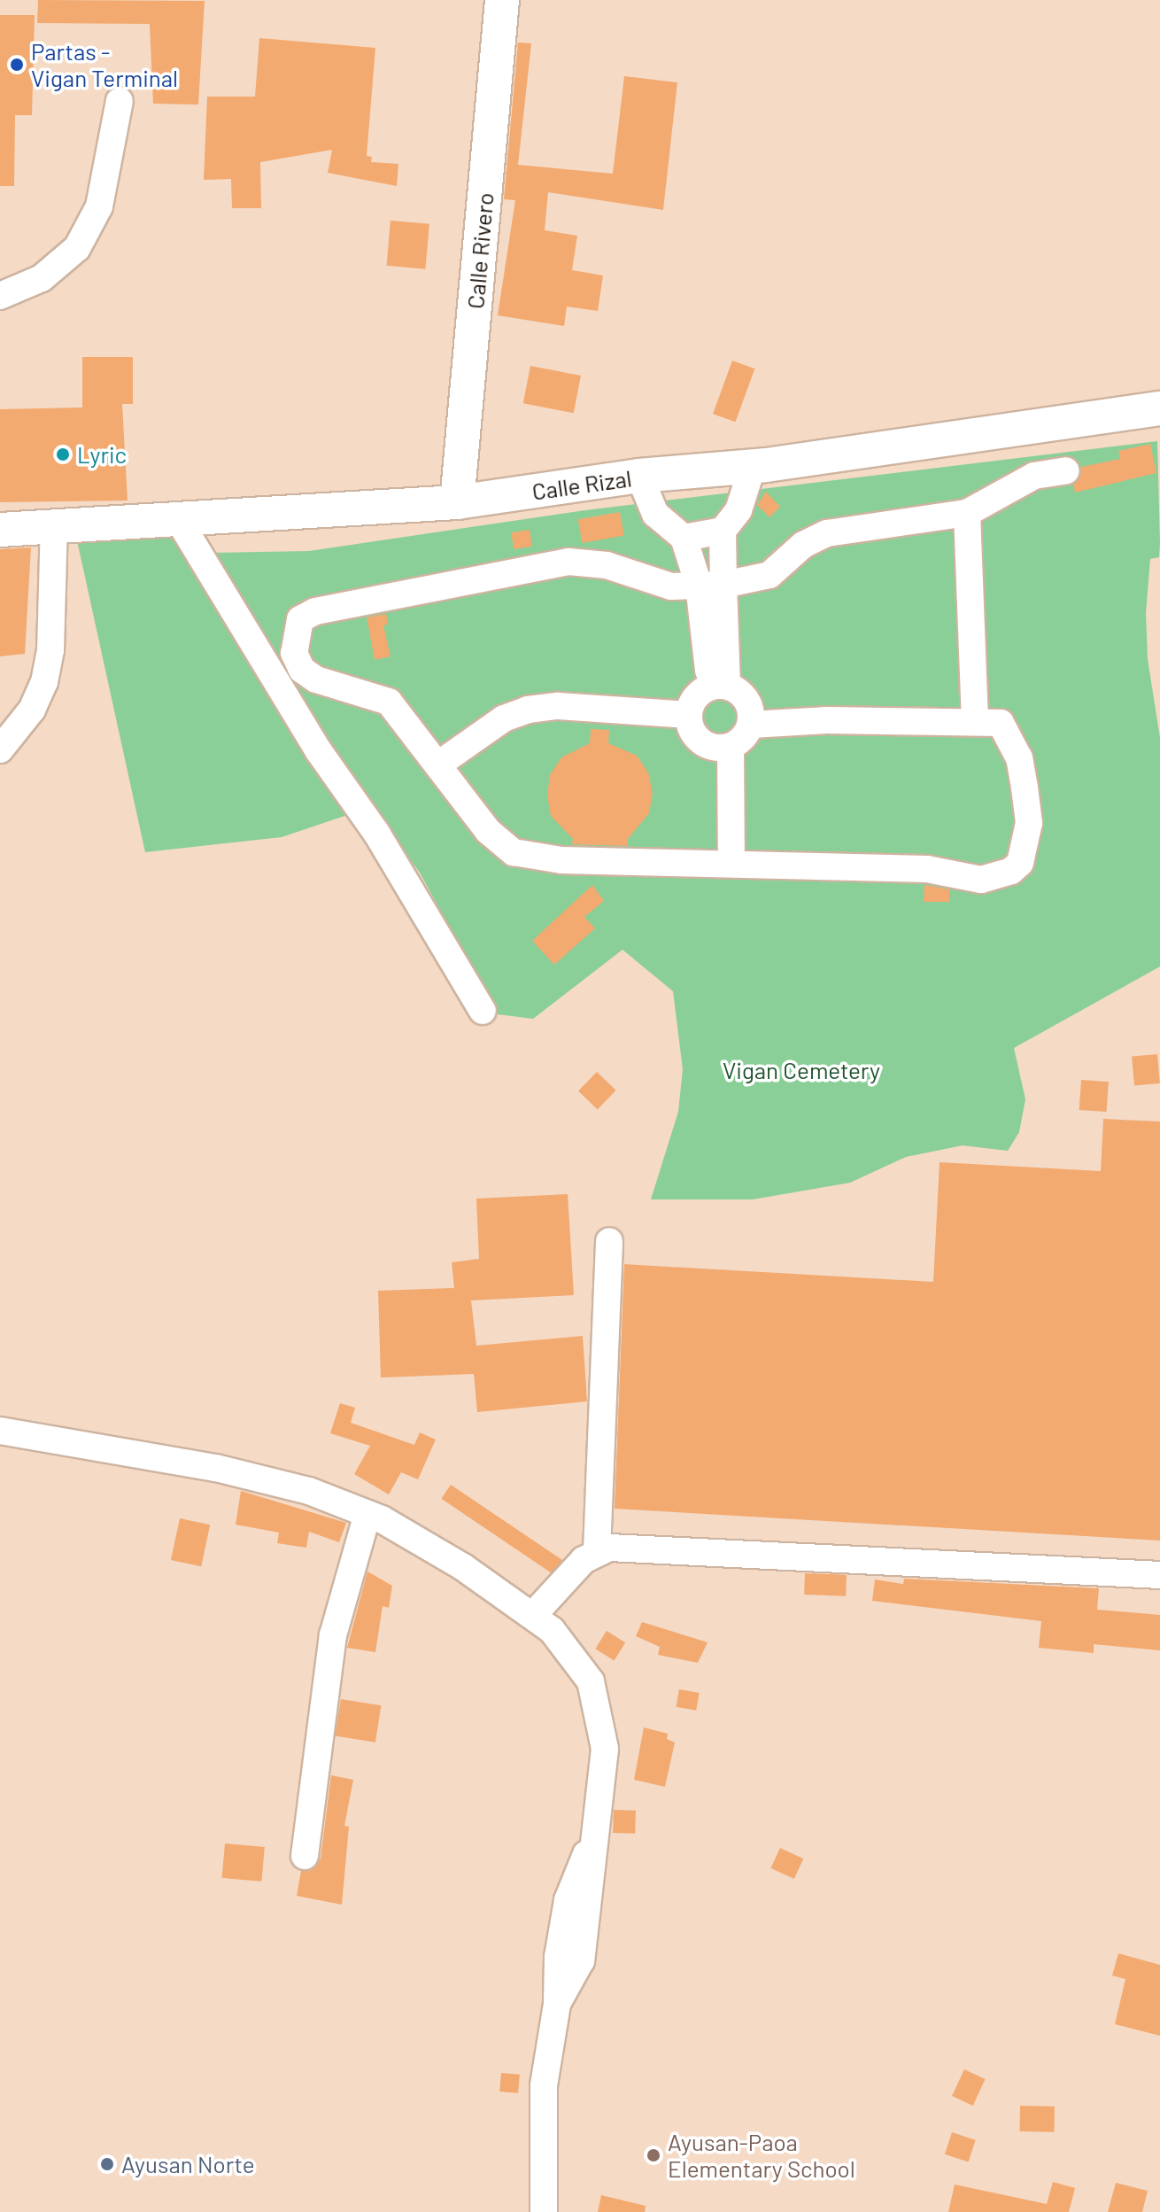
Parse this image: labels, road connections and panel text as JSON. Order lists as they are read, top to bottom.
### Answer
{
  "streets": {
    "main road": ["Calle Rivero", "Calle Rizal"]
  },
  "crossings": [
    ["Calle Rivero", "Calle Rizal"]
  ],
  "parks": ["Vigan Cemetery"],
  "places": [
    "Partas - Vigan Terminal",
    "Lyric",
    "Ayusan-Paoa Elementary School",
    "Ayusan Norte"
  ]
}
